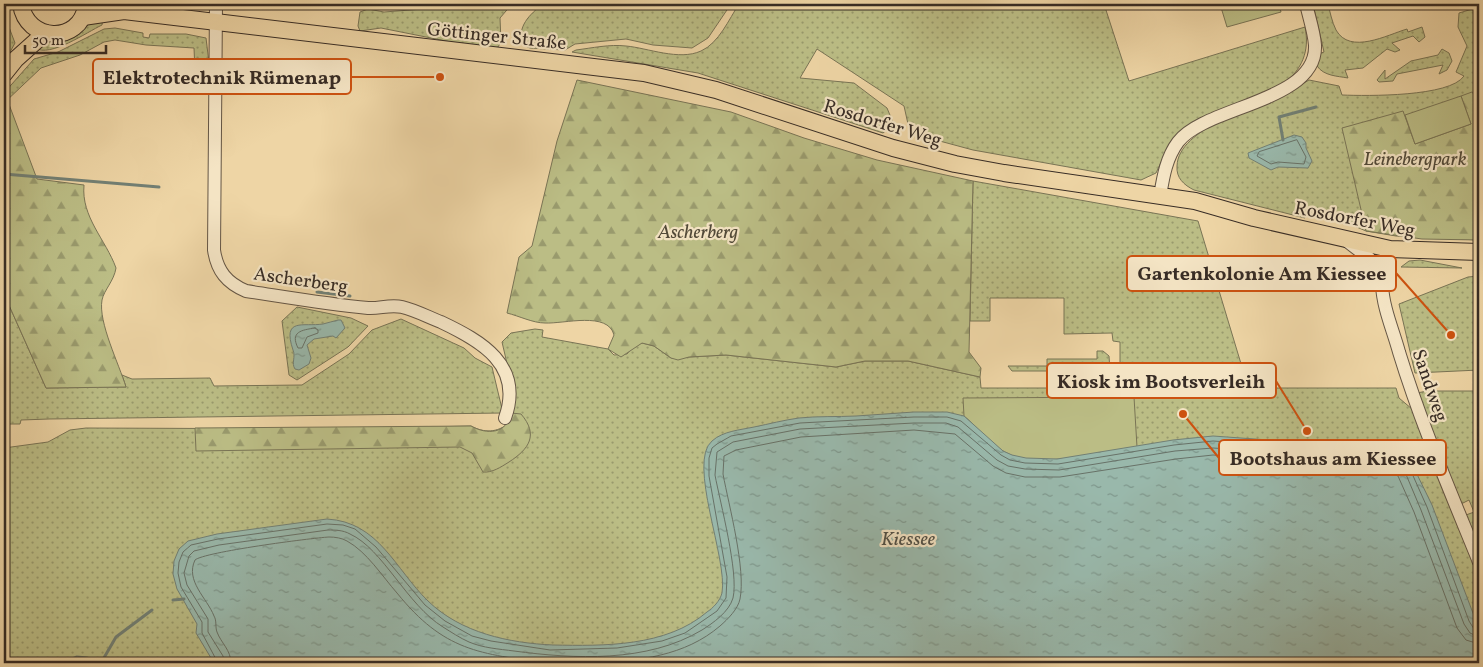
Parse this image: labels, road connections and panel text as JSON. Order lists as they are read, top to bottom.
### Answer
{
  "streets": {
    "main road": ["Göttinger Straße", "Rosdorfer Weg"],
    "street": ["Ascherberg", "Sandweg"]
  },
  "crossings": [
    ["Göttinger Straße", "Rosdorfer Weg"],
    ["Göttinger Straße", "Ascherberg"],
    ["Rosdorfer Weg", "Sandweg"]
  ],
  "water": ["Kiessee"],
  "parks": ["Leinebergpark", "Ascherberg"],
  "places": [
    "Elektrotechnik Rümenap",
    "Gartenkolonie Am Kiessee",
    "Bootshaus am Kiessee",
    "Kiosk im Bootsverleih"
  ],
  "scale_bar": "50 m"
}
